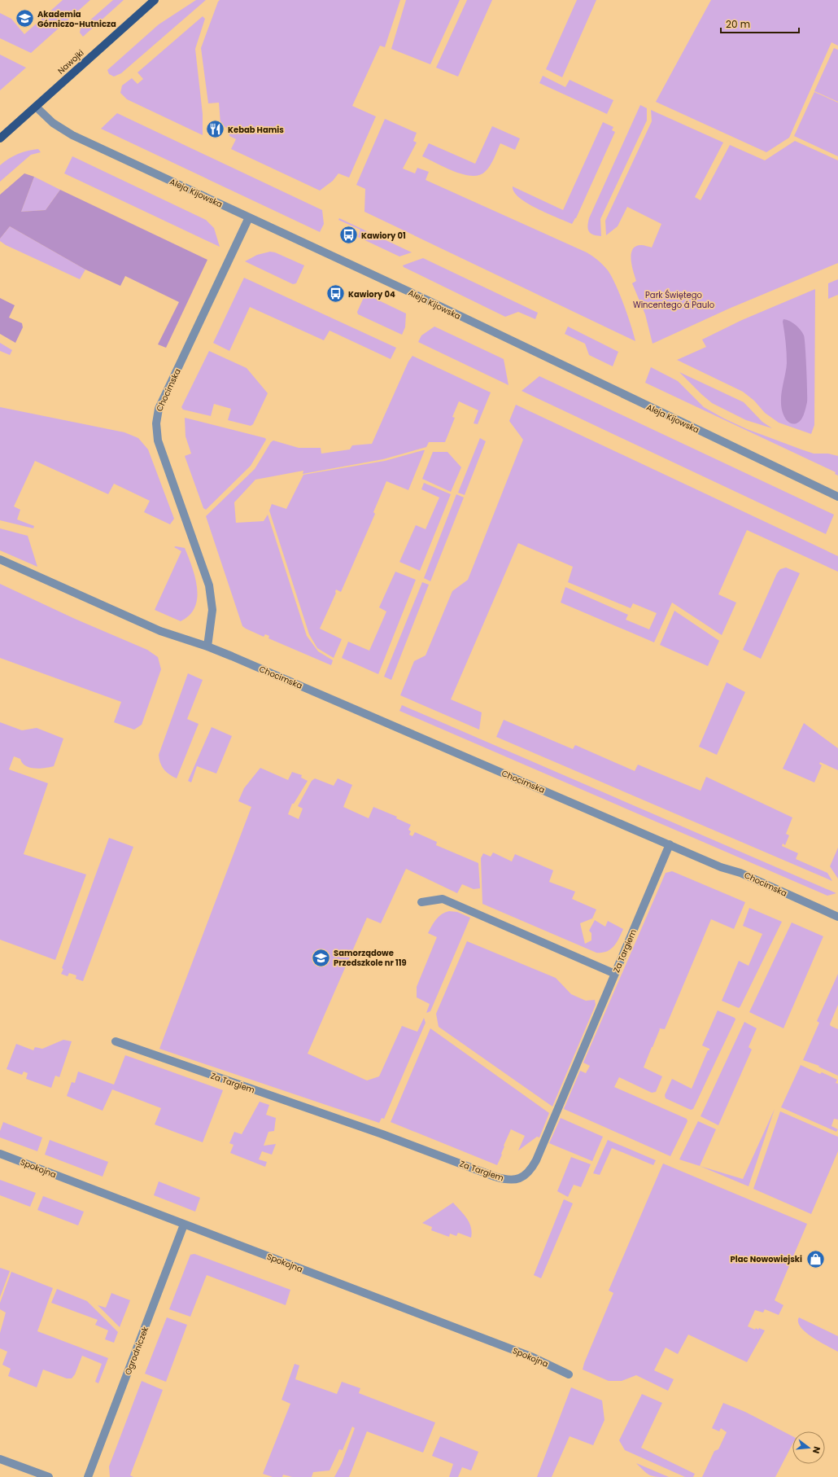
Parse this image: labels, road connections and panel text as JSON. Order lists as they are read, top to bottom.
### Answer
{
  "streets": {
    "main road": ["Nawojki"],
    "street": [
      "Aleja Kijowska",
      "Chocimska",
      "Za Targiem",
      "Spokojna",
      "Ogrodniczek"
    ]
  },
  "crossings": [
    ["Nawojki", "Aleja Kijowska"],
    ["Aleja Kijowska", "Chocimska"],
    ["Chocimska", "Za Targiem"],
    ["Spokojna", "Ogrodniczek"]
  ],
  "parks": ["Park Świętego Wincentego á Paulo"],
  "places": {
    "school or university": ["Akademia Górniczo-Hutnicza", "Samorządowe Przedszkole nr 119"],
    "restaurant": ["Kebab Hamis"],
    "bus stop": ["Kawiory 01", "Kawiory 04"],
    "shop": ["Plac Nowowiejski"]
  },
  "scale_bar": "20 m",
  "north": "right"
}
